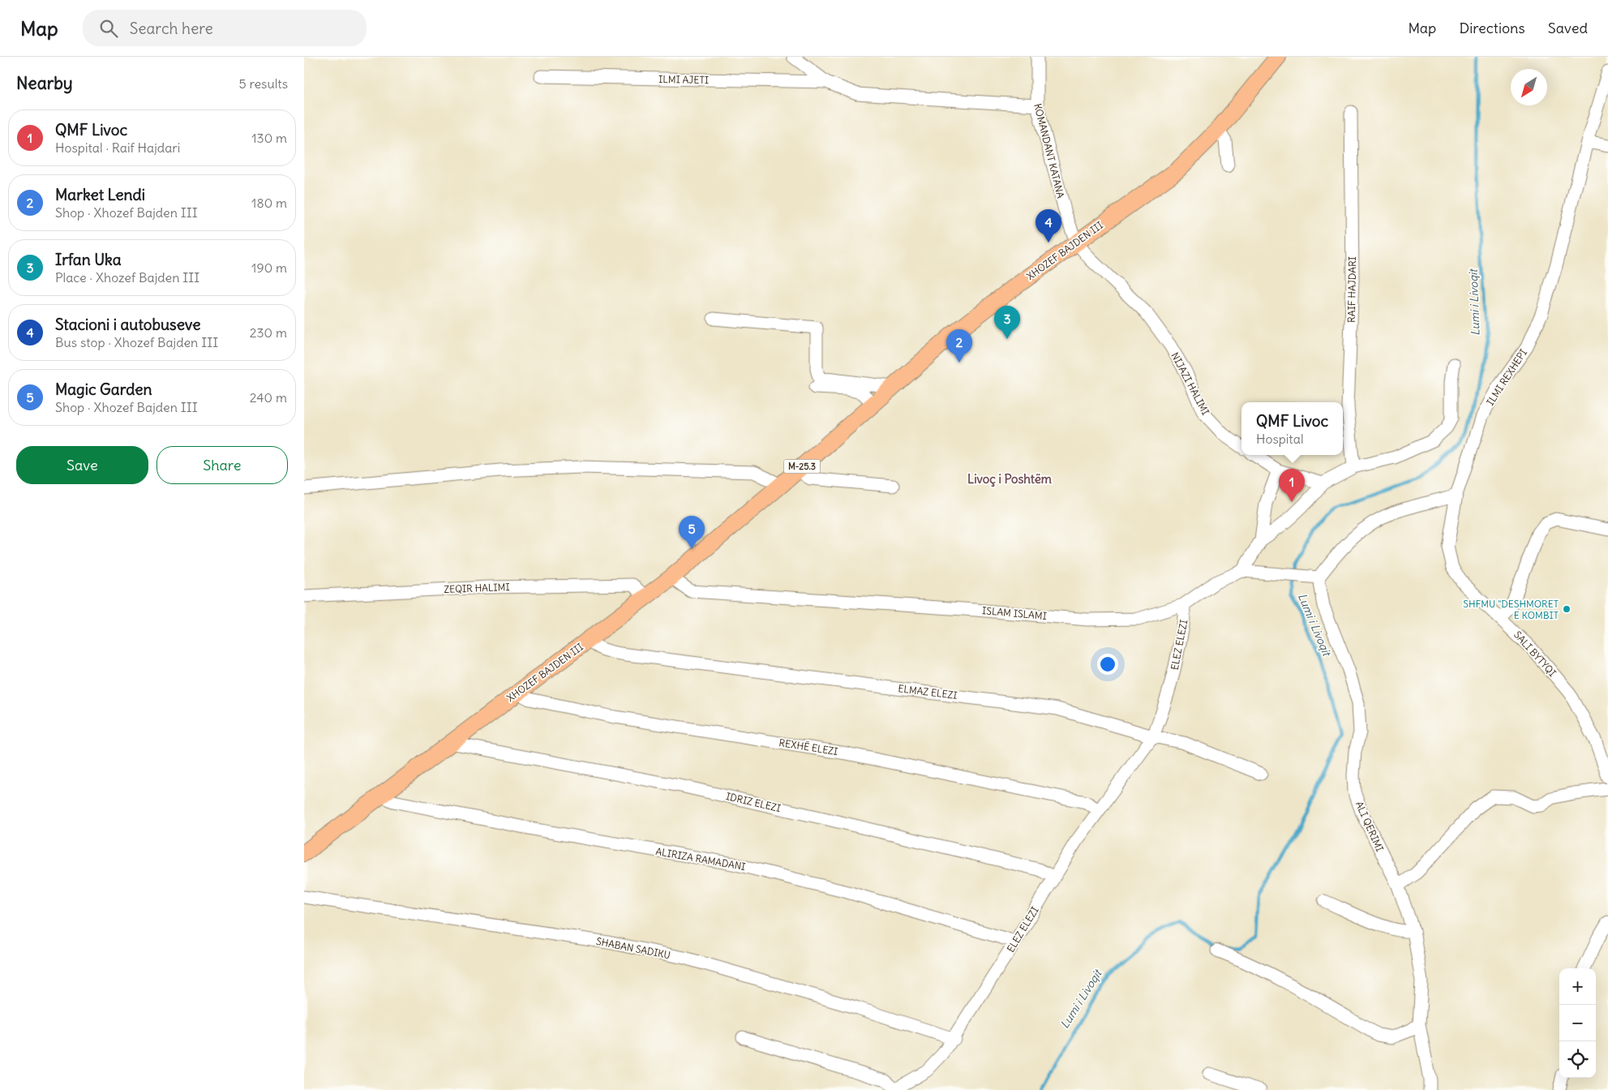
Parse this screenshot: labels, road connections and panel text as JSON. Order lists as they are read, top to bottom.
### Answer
{
  "streets": {
    "main road": ["XHOZEF BAJDEN III", "M-25.3"],
    "street": [
      "ILMI AJETI",
      "KOMANDANT KATANA",
      "RAIF HAJDARI",
      "ILMI REXHEPI",
      "NIJAZI HALIMI",
      "ZEQIR HALIMI",
      "ISLAM ISLAMI",
      "ELEZ ELEZI",
      "SALI BYTYQI",
      "ELMAZ ELEZI",
      "REXHË ELEZI",
      "IDRIZ ELEZI",
      "ALI QERIMI",
      "ALIRIZA RAMADANI",
      "SHABAN SADIKU"
    ]
  },
  "crossings": [
    ["ILMI AJETI", "KOMANDANT KATANA"],
    ["KOMANDANT KATANA", "XHOZEF BAJDEN III"],
    ["KOMANDANT KATANA", "NIJAZI HALIMI"],
    ["XHOZEF BAJDEN III", "NIJAZI HALIMI"],
    ["XHOZEF BAJDEN III", "ZEQIR HALIMI"],
    ["XHOZEF BAJDEN III", "ISLAM ISLAMI"],
    ["XHOZEF BAJDEN III", "ELMAZ ELEZI"],
    ["XHOZEF BAJDEN III", "REXHË ELEZI"],
    ["XHOZEF BAJDEN III", "IDRIZ ELEZI"],
    ["XHOZEF BAJDEN III", "ALIRIZA RAMADANI"],
    ["ILMI REXHEPI", "SALI BYTYQI"],
    ["ISLAM ISLAMI", "ELEZ ELEZI"],
    ["ELEZ ELEZI", "ELMAZ ELEZI"],
    ["ELEZ ELEZI", "REXHË ELEZI"],
    ["ELEZ ELEZI", "IDRIZ ELEZI"],
    ["ELEZ ELEZI", "ALIRIZA RAMADANI"],
    ["ELEZ ELEZI", "SHABAN SADIKU"]
  ],
  "districts": ["Livoç i Poshtëm"],
  "water": ["Lumi i Livoqit"],
  "places": ["SHFMU \"DESHMORET E KOMBIT"],
  "north": "bottom left",
  "page": {
    "header": "Map",
    "search": "Search here",
    "nav": ["Map", "Directions", "Saved"],
    "heading": ["Nearby", "5 results"],
    "list": [
      {
        "mark": "1",
        "name": "QMF Livoc",
        "note": "Hospital · Raif Hajdari",
        "value": "130 m"
      },
      {
        "mark": "2",
        "name": "Market Lendi",
        "note": "Shop · Xhozef Bajden III",
        "value": "180 m"
      },
      {
        "mark": "3",
        "name": "Irfan Uka",
        "note": "Place · Xhozef Bajden III",
        "value": "190 m"
      },
      {
        "mark": "4",
        "name": "Stacioni i autobuseve",
        "note": "Bus stop · Xhozef Bajden III",
        "value": "230 m"
      },
      {
        "mark": "5",
        "name": "Magic Garden",
        "note": "Shop · Xhozef Bajden III",
        "value": "240 m"
      }
    ],
    "pins": [
      "4",
      "3",
      "2",
      "1",
      "5"
    ],
    "popup": ["QMF Livoc", "Hospital"],
    "buttons": ["Save", "Share"],
    "map_buttons": ["+", "−"]
  }
}
